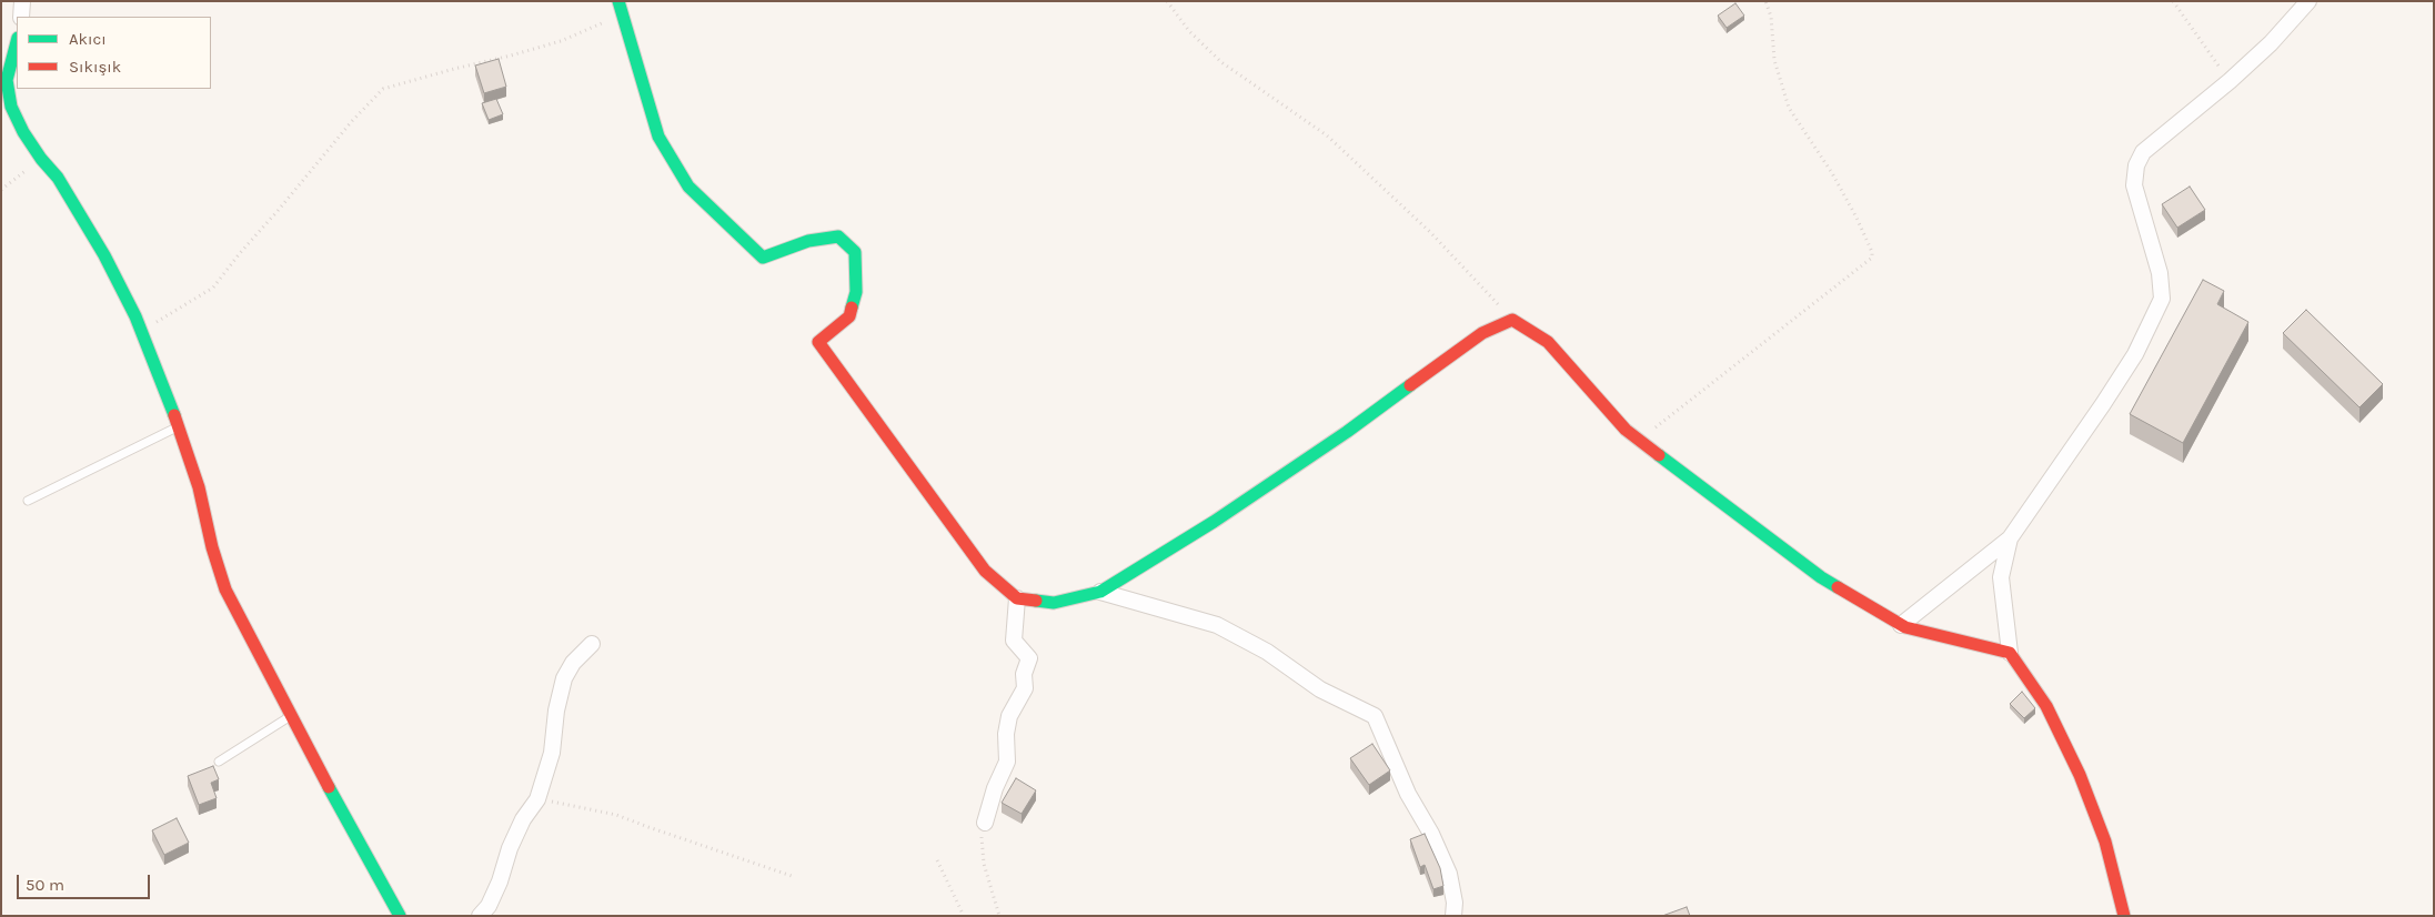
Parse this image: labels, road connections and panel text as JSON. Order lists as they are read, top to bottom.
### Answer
{
  "legend": ["Akıcı", "Sıkışık"],
  "scale_bar": "50 m"
}
